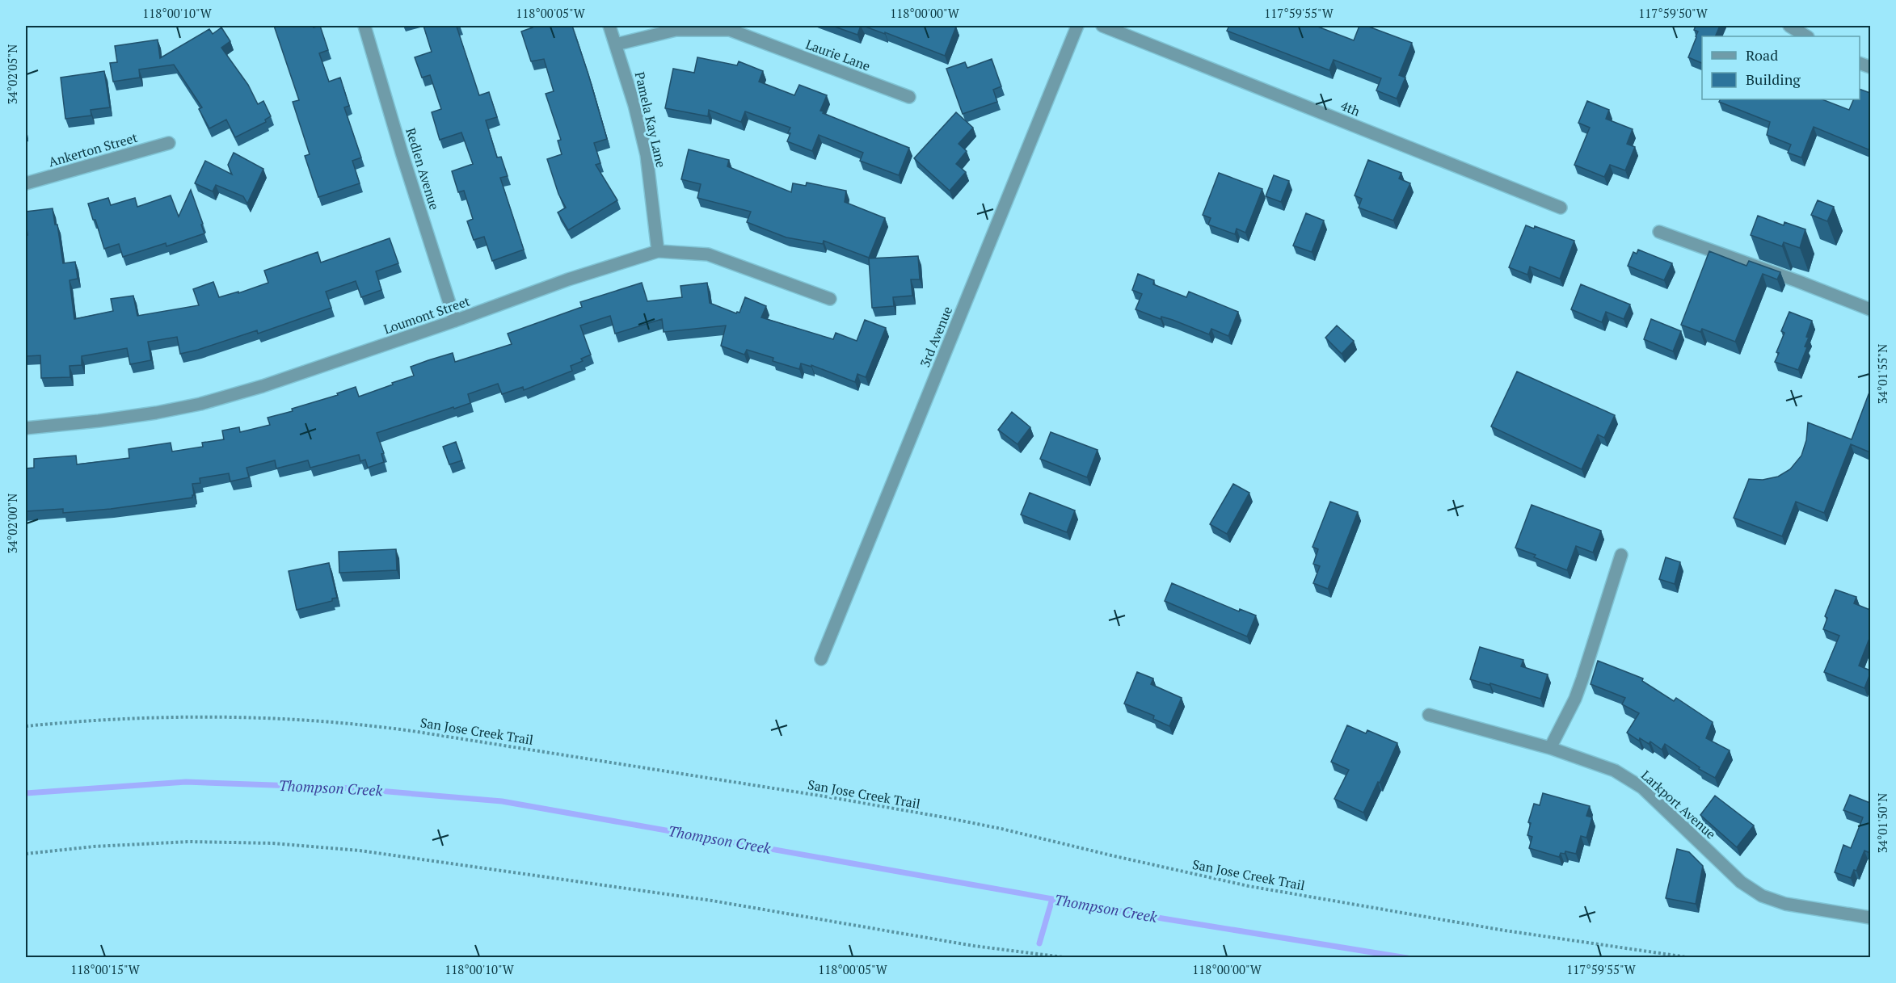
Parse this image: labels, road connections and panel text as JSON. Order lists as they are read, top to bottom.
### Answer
{
  "streets": {
    "street": [
      "Laurie Lane",
      "4th",
      "Pamela Kay Lane",
      "Ankerton Street",
      "Redlen Avenue",
      "Loumont Street",
      "3rd Avenue",
      "Larkport Avenue"
    ],
    "path": ["San Jose Creek Trail"]
  },
  "crossings": [
    ["Laurie Lane", "Pamela Kay Lane"],
    ["Pamela Kay Lane", "Loumont Street"],
    ["Redlen Avenue", "Loumont Street"]
  ],
  "water": ["Thompson Creek"],
  "legend": ["Road", "Building"],
  "coordinates": [
    "118°00'10\"W",
    "118°00'05\"W",
    "118°00'00\"W",
    "117°59'55\"W",
    "117°59'50\"W",
    "34°02'05\"N",
    "34°01'55\"N",
    "34°02'00\"N",
    "34°01'50\"N",
    "118°00'15\"W"
  ]
}
